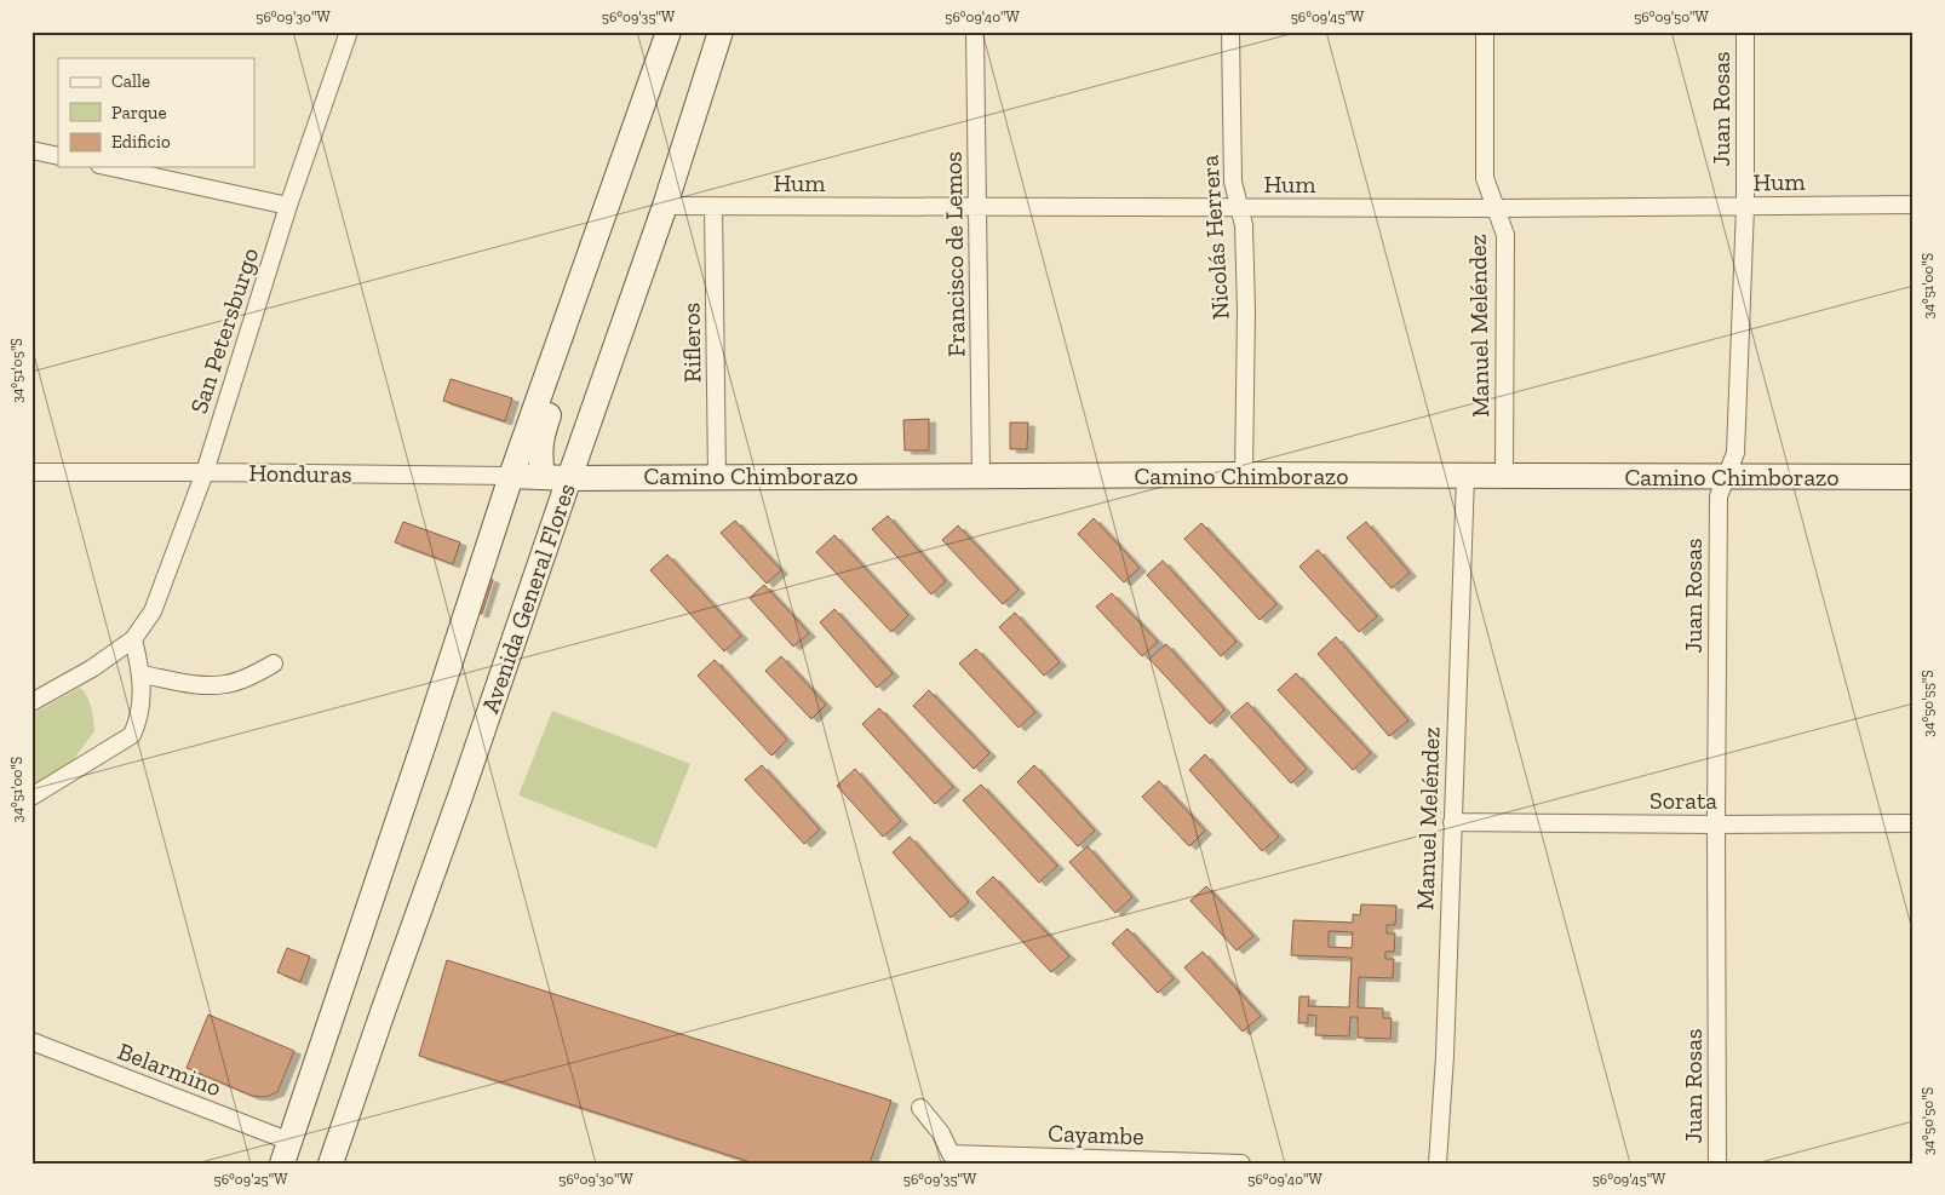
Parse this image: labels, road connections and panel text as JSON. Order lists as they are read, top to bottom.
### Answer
{
  "streets": {
    "main road": ["Honduras", "Camino Chimborazo", "Avenida General Flores"],
    "street": [
      "Juan Rosas",
      "Hum",
      "Nicolás Herrera",
      "Francisco de Lemos",
      "Manuel Meléndez",
      "San Petersburgo",
      "Rifleros",
      "Sorata",
      "Belarmino",
      "Cayambe"
    ]
  },
  "crossings": [
    ["Juan Rosas", "Hum"],
    ["Juan Rosas", "Camino Chimborazo"],
    ["Juan Rosas", "Sorata"],
    ["Hum", "Nicolás Herrera"],
    ["Hum", "Francisco de Lemos"],
    ["Hum", "Manuel Meléndez"],
    ["Hum", "Rifleros"],
    ["Hum", "Avenida General Flores"],
    ["Nicolás Herrera", "Camino Chimborazo"],
    ["Francisco de Lemos", "Camino Chimborazo"],
    ["Manuel Meléndez", "Camino Chimborazo"],
    ["Manuel Meléndez", "Sorata"],
    ["San Petersburgo", "Honduras"],
    ["Rifleros", "Camino Chimborazo"],
    ["Honduras", "Camino Chimborazo"],
    ["Honduras", "Avenida General Flores"],
    ["Camino Chimborazo", "Avenida General Flores"]
  ],
  "legend": ["Calle", "Parque", "Edificio"],
  "coordinates": [
    "56°09'30\"W",
    "56°09'35\"W",
    "56°09'40\"W",
    "56°09'45\"W",
    "56°09'50\"W",
    "34°51'00\"S",
    "34°51'05\"S",
    "34°50'55\"S",
    "34°50'50\"S",
    "56°09'25\"W"
  ]
}
